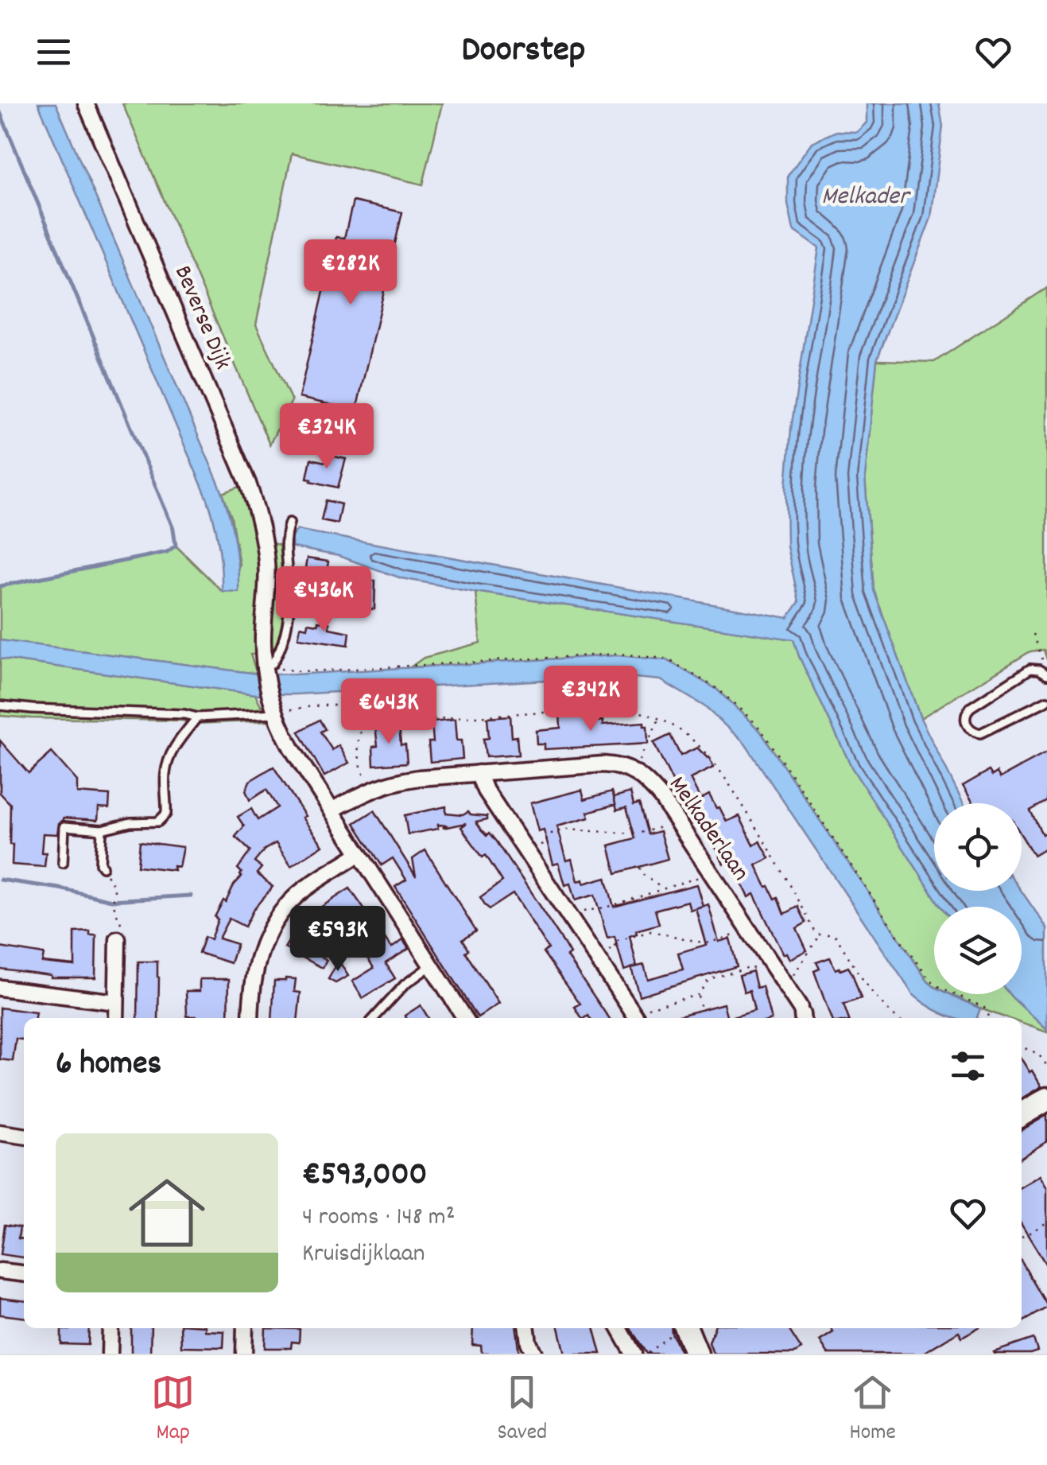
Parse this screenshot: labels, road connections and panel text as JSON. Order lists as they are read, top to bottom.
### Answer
{
  "streets": {
    "street": ["Beverse Dijk", "Melkaderlaan"]
  },
  "crossings": [
    ["Beverse Dijk", "Melkaderlaan"]
  ],
  "water": ["Melkader"],
  "page": {
    "header": "Doorstep",
    "price": [
      "€282K",
      "€324K",
      "€436K",
      "€342K",
      "€643K",
      "€593K"
    ],
    "heading": "6 homes",
    "list": [
      {
        "name": "€593,000",
        "note": "4 rooms · 148 m² · Kruisdijklaan"
      }
    ],
    "tabs": ["Map", "Saved", "Home"]
  }
}
